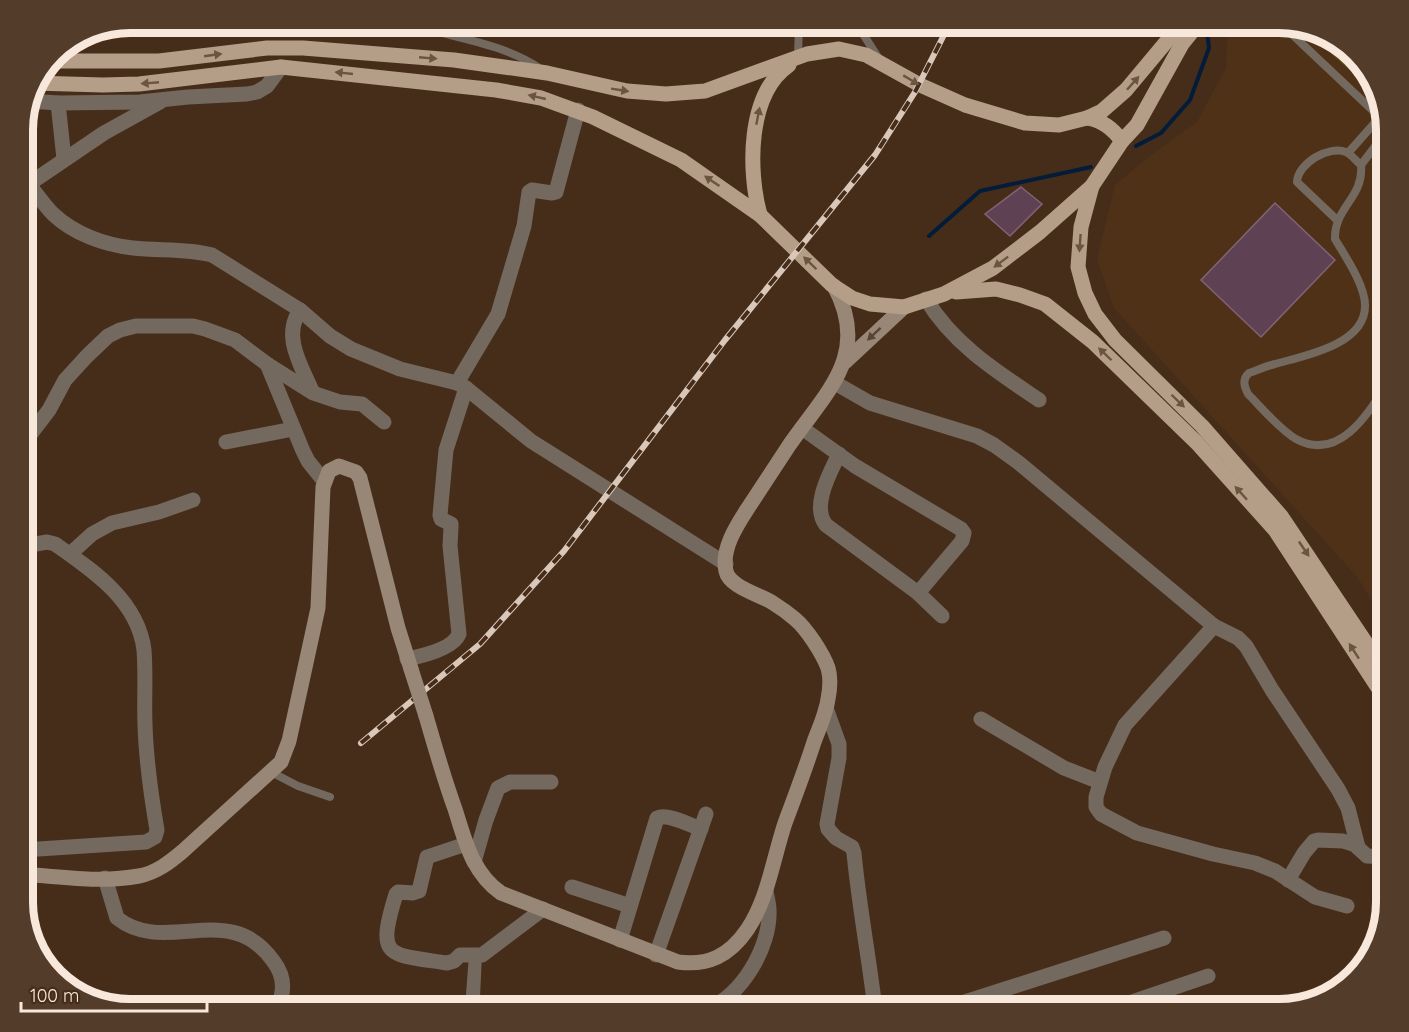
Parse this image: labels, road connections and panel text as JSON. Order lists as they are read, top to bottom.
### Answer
{
  "scale_bar": "100 m"
}
